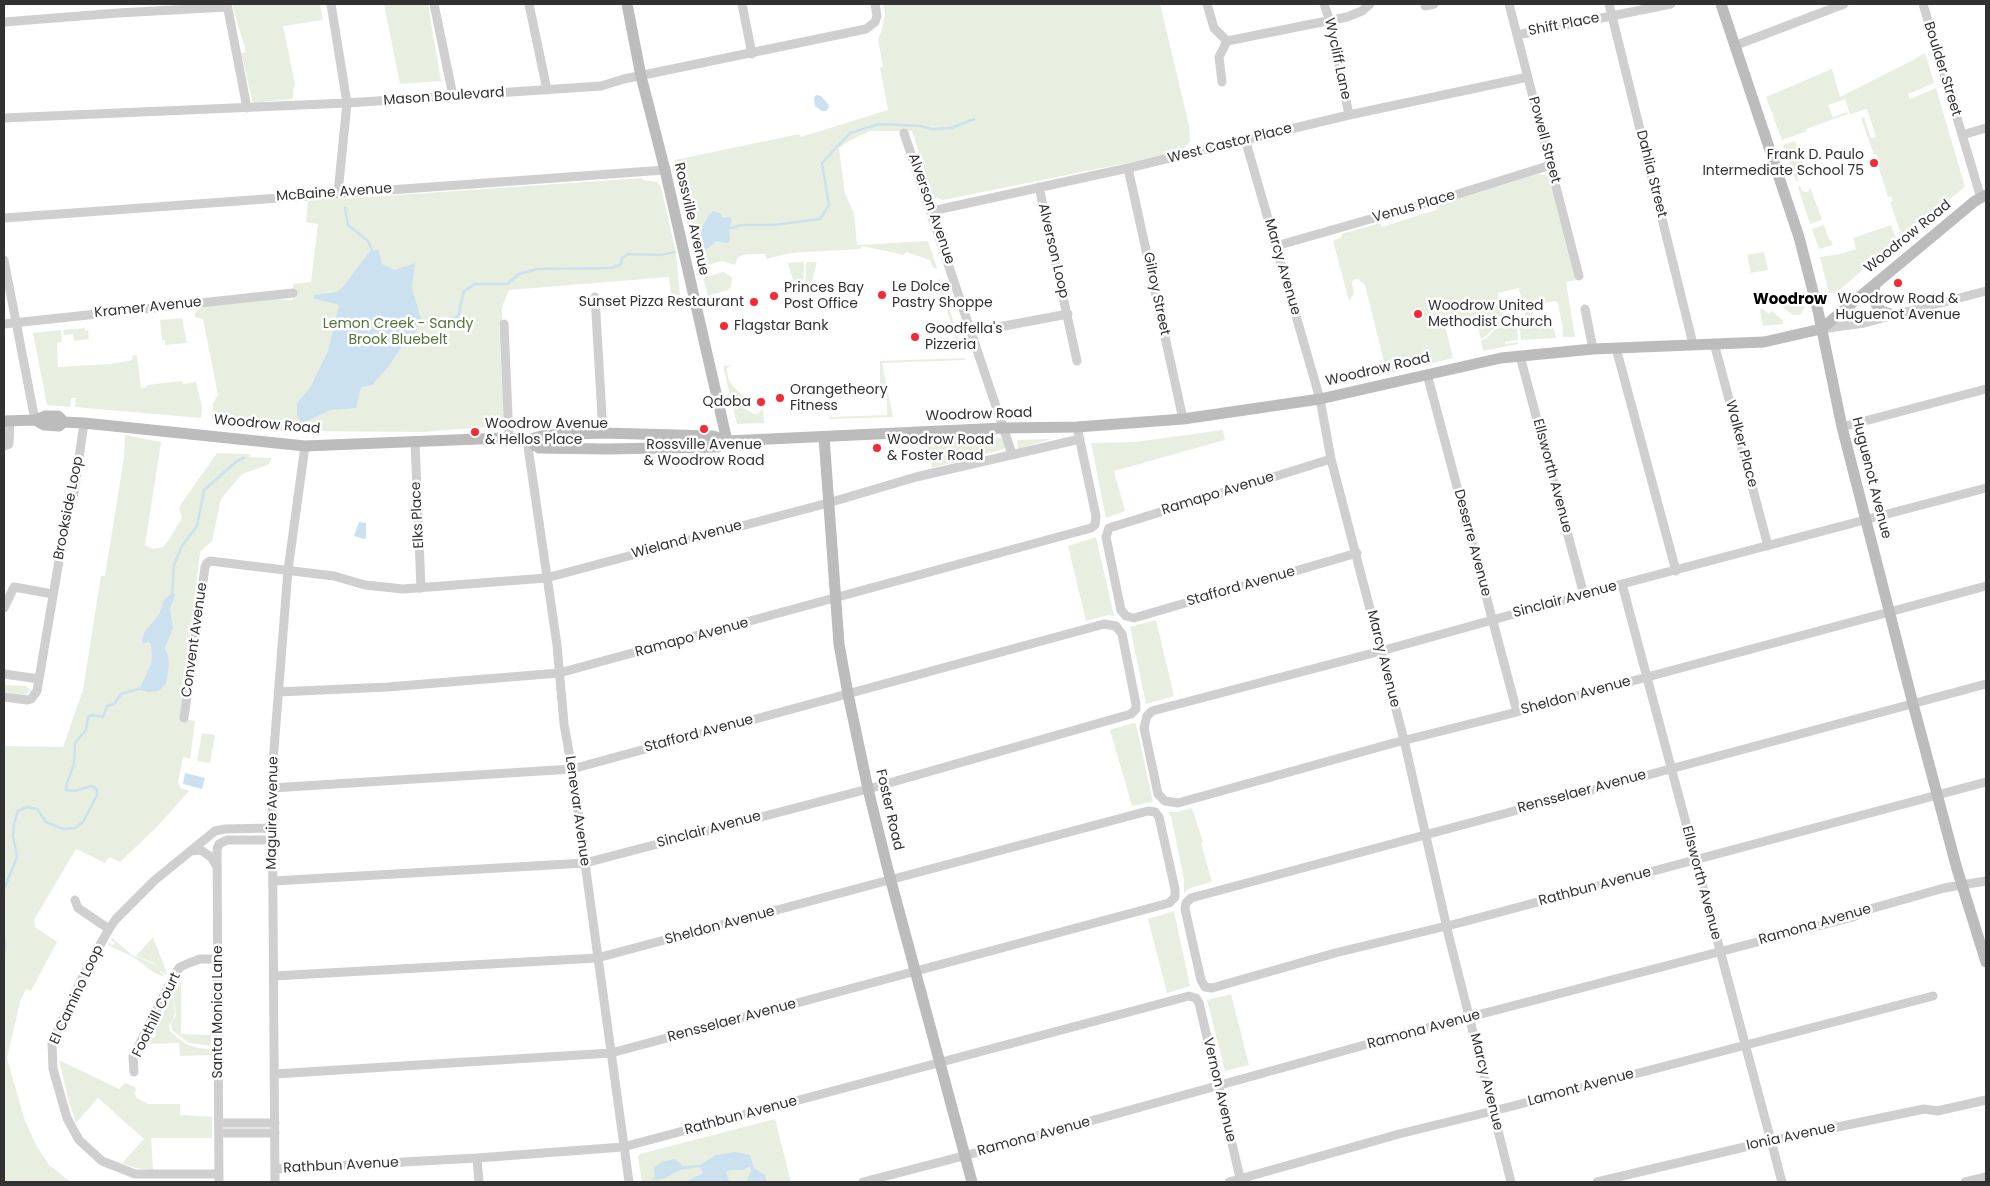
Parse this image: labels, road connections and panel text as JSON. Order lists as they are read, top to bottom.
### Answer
{
  "streets": {
    "street": [
      "Shift Place",
      "Wycliff Lane",
      "Boulder Street",
      "Mason Boulevard",
      "Powell Street",
      "West Castor Place",
      "Dahlia Street",
      "McBaine Avenue",
      "Venus Place",
      "Alverson Avenue",
      "Rossville Avenue",
      "Woodrow Road",
      "Alverson Loop",
      "Marcy Avenue",
      "Gilroy Street",
      "Kramer Avenue",
      "Walker Place",
      "Ellsworth Avenue",
      "Huguenot Avenue",
      "Ramapo Avenue",
      "Brookside Loop",
      "Elks Place",
      "Wieland Avenue",
      "Deserre Avenue",
      "Stafford Avenue",
      "Sinclair Avenue",
      "Convent Avenue",
      "Sheldon Avenue",
      "Rensselaer Avenue",
      "Foster Road",
      "Lenevar Avenue",
      "Maguire Avenue",
      "Rathbun Avenue",
      "Ramona Avenue",
      "El Camino Loop",
      "Santa Monica Lane",
      "Foothill Court",
      "Lamont Avenue",
      "Vernon Avenue",
      "Ionia Avenue"
    ]
  },
  "crossings": [
    ["Shift Place", "Powell Street"],
    ["Shift Place", "Dahlia Street"],
    ["Wycliff Lane", "West Castor Place"],
    ["Boulder Street", "Woodrow Road"],
    ["Mason Boulevard", "Rossville Avenue"],
    ["Powell Street", "West Castor Place"],
    ["Powell Street", "Venus Place"],
    ["West Castor Place", "Alverson Avenue"],
    ["West Castor Place", "Alverson Loop"],
    ["West Castor Place", "Marcy Avenue"],
    ["West Castor Place", "Gilroy Street"],
    ["Dahlia Street", "Woodrow Road"],
    ["McBaine Avenue", "Rossville Avenue"],
    ["Venus Place", "Marcy Avenue"],
    ["Alverson Avenue", "Woodrow Road"],
    ["Alverson Avenue", "Alverson Loop"],
    ["Alverson Avenue", "Wieland Avenue"],
    ["Rossville Avenue", "Woodrow Road"],
    ["Woodrow Road", "Marcy Avenue"],
    ["Woodrow Road", "Gilroy Street"],
    ["Woodrow Road", "Walker Place"],
    ["Woodrow Road", "Ellsworth Avenue"],
    ["Woodrow Road", "Huguenot Avenue"],
    ["Woodrow Road", "Brookside Loop"],
    ["Woodrow Road", "Elks Place"],
    ["Woodrow Road", "Deserre Avenue"],
    ["Woodrow Road", "Foster Road"],
    ["Woodrow Road", "Lenevar Avenue"],
    ["Woodrow Road", "Maguire Avenue"],
    ["Marcy Avenue", "Ramapo Avenue"],
    ["Marcy Avenue", "Stafford Avenue"],
    ["Marcy Avenue", "Sinclair Avenue"],
    ["Marcy Avenue", "Sheldon Avenue"],
    ["Marcy Avenue", "Rensselaer Avenue"],
    ["Marcy Avenue", "Rathbun Avenue"],
    ["Marcy Avenue", "Ramona Avenue"],
    ["Marcy Avenue", "Lamont Avenue"],
    ["Walker Place", "Sinclair Avenue"],
    ["Ellsworth Avenue", "Sinclair Avenue"],
    ["Ellsworth Avenue", "Sheldon Avenue"],
    ["Ellsworth Avenue", "Rensselaer Avenue"],
    ["Ellsworth Avenue", "Rathbun Avenue"],
    ["Ellsworth Avenue", "Ramona Avenue"],
    ["Ellsworth Avenue", "Lamont Avenue"],
    ["Ellsworth Avenue", "Ionia Avenue"],
    ["Huguenot Avenue", "Sinclair Avenue"],
    ["Huguenot Avenue", "Sheldon Avenue"],
    ["Huguenot Avenue", "Rensselaer Avenue"],
    ["Huguenot Avenue", "Rathbun Avenue"],
    ["Huguenot Avenue", "Ramona Avenue"],
    ["Ramapo Avenue", "Wieland Avenue"],
    ["Ramapo Avenue", "Stafford Avenue"],
    ["Ramapo Avenue", "Foster Road"],
    ["Ramapo Avenue", "Lenevar Avenue"],
    ["Ramapo Avenue", "Maguire Avenue"],
    ["Elks Place", "Wieland Avenue"],
    ["Wieland Avenue", "Convent Avenue"],
    ["Wieland Avenue", "Foster Road"],
    ["Wieland Avenue", "Lenevar Avenue"],
    ["Wieland Avenue", "Maguire Avenue"],
    ["Deserre Avenue", "Sinclair Avenue"],
    ["Deserre Avenue", "Sheldon Avenue"],
    ["Stafford Avenue", "Sinclair Avenue"],
    ["Stafford Avenue", "Foster Road"],
    ["Stafford Avenue", "Lenevar Avenue"],
    ["Stafford Avenue", "Maguire Avenue"],
    ["Sinclair Avenue", "Sheldon Avenue"],
    ["Sinclair Avenue", "Foster Road"],
    ["Sinclair Avenue", "Lenevar Avenue"],
    ["Sinclair Avenue", "Maguire Avenue"],
    ["Sheldon Avenue", "Rensselaer Avenue"],
    ["Sheldon Avenue", "Foster Road"],
    ["Sheldon Avenue", "Lenevar Avenue"],
    ["Sheldon Avenue", "Maguire Avenue"],
    ["Rensselaer Avenue", "Foster Road"],
    ["Rensselaer Avenue", "Lenevar Avenue"],
    ["Rensselaer Avenue", "Maguire Avenue"],
    ["Rensselaer Avenue", "Rathbun Avenue"],
    ["Foster Road", "Rathbun Avenue"],
    ["Foster Road", "Ramona Avenue"],
    ["Lenevar Avenue", "Rathbun Avenue"],
    ["Maguire Avenue", "Rathbun Avenue"],
    ["Maguire Avenue", "El Camino Loop"],
    ["Maguire Avenue", "Santa Monica Lane"],
    ["Rathbun Avenue", "Vernon Avenue"],
    ["Ramona Avenue", "Vernon Avenue"],
    ["El Camino Loop", "Santa Monica Lane"],
    ["Santa Monica Lane", "Foothill Court"],
    ["Lamont Avenue", "Vernon Avenue"]
  ],
  "districts": ["Woodrow"],
  "parks": ["Lemon Creek - Sandy Brook Bluebelt"],
  "places": [
    "Frank D. Paulo Intermediate School 75",
    "Woodrow Road & Huguenot Avenue",
    "Le Dolce Pastry Shoppe",
    "Princes Bay Post Office",
    "Sunset Pizza Restaurant",
    "Woodrow United Methodist Church",
    "Flagstar Bank",
    "Goodfella's Pizzeria",
    "Orangetheory Fitness",
    "Qdoba",
    "Rossville Avenue & Woodrow Road",
    "Woodrow Avenue & Hellos Place",
    "Woodrow Road & Foster Road"
  ]
}
